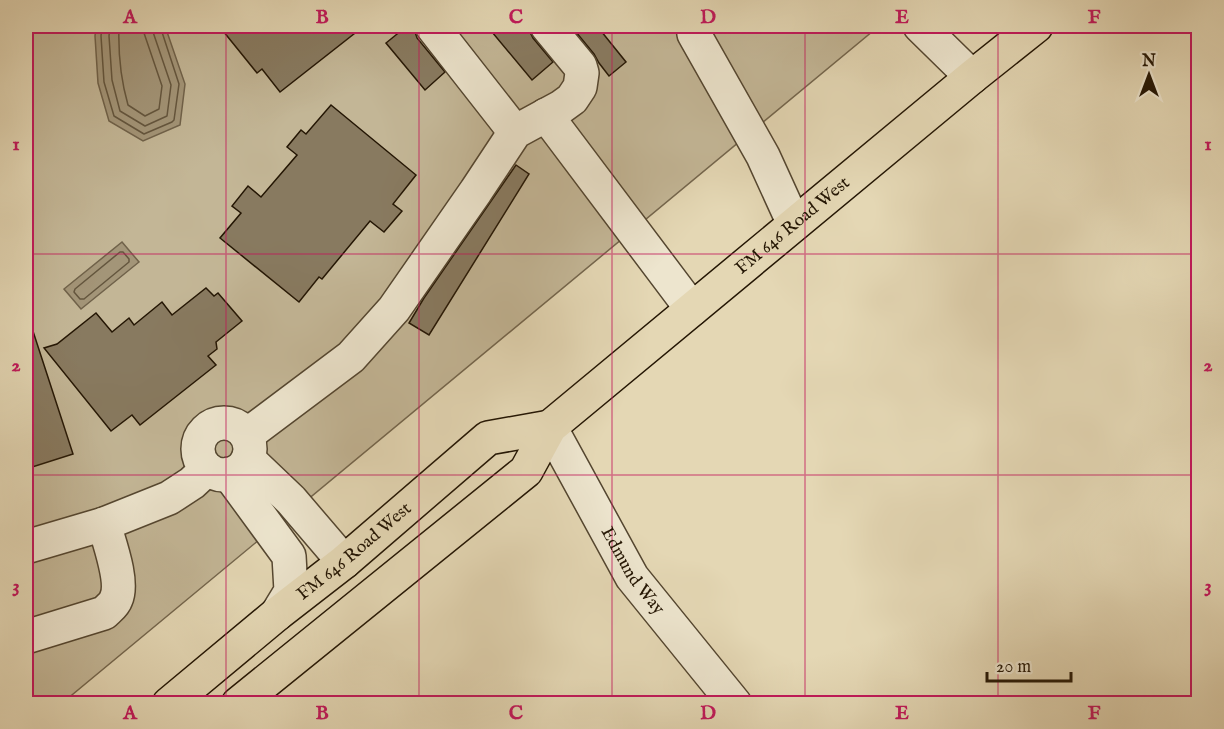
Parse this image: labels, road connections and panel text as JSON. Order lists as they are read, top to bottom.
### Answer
{
  "streets": {
    "main road": ["FM 646 Road West"],
    "street": ["Edmund Way"]
  },
  "crossings": [
    ["FM 646 Road West", "Edmund Way"]
  ],
  "scale_bar": "20 m",
  "north": "top",
  "grid": {
    "columns": [
      "A",
      "B",
      "C",
      "D",
      "E",
      "F"
    ],
    "rows": ["1", "2", "3"]
  }
}
